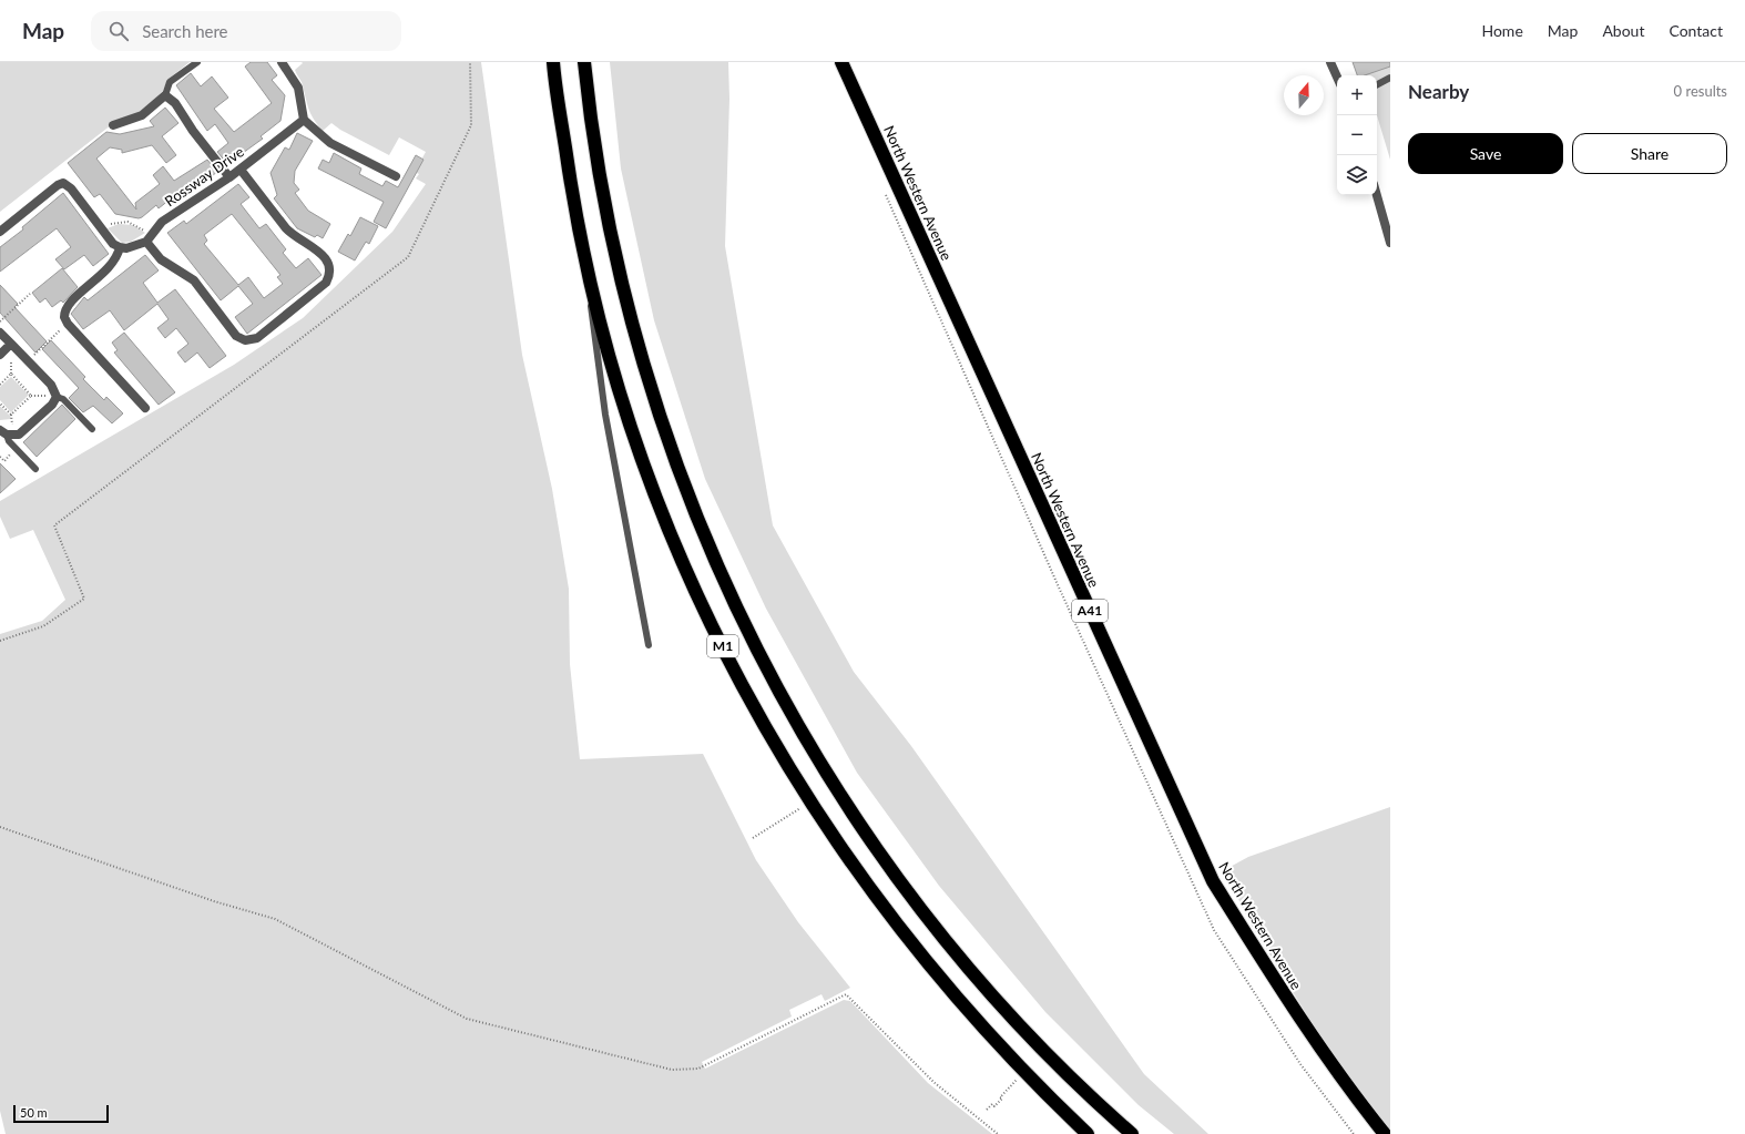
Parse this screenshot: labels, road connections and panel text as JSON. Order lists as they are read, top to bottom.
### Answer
{
  "streets": {
    "highway": ["North Western Avenue", "A41", "M1"],
    "street": ["Rossway Drive"]
  },
  "scale_bar": "50 m",
  "north": "top",
  "page": {
    "header": "Map",
    "search": "Search here",
    "nav": [
      "Home",
      "Map",
      "About",
      "Contact"
    ],
    "heading": ["Nearby", "0 results"],
    "map_buttons": ["+", "−"],
    "buttons": ["Save", "Share"],
    "scale": "50 m"
  }
}
